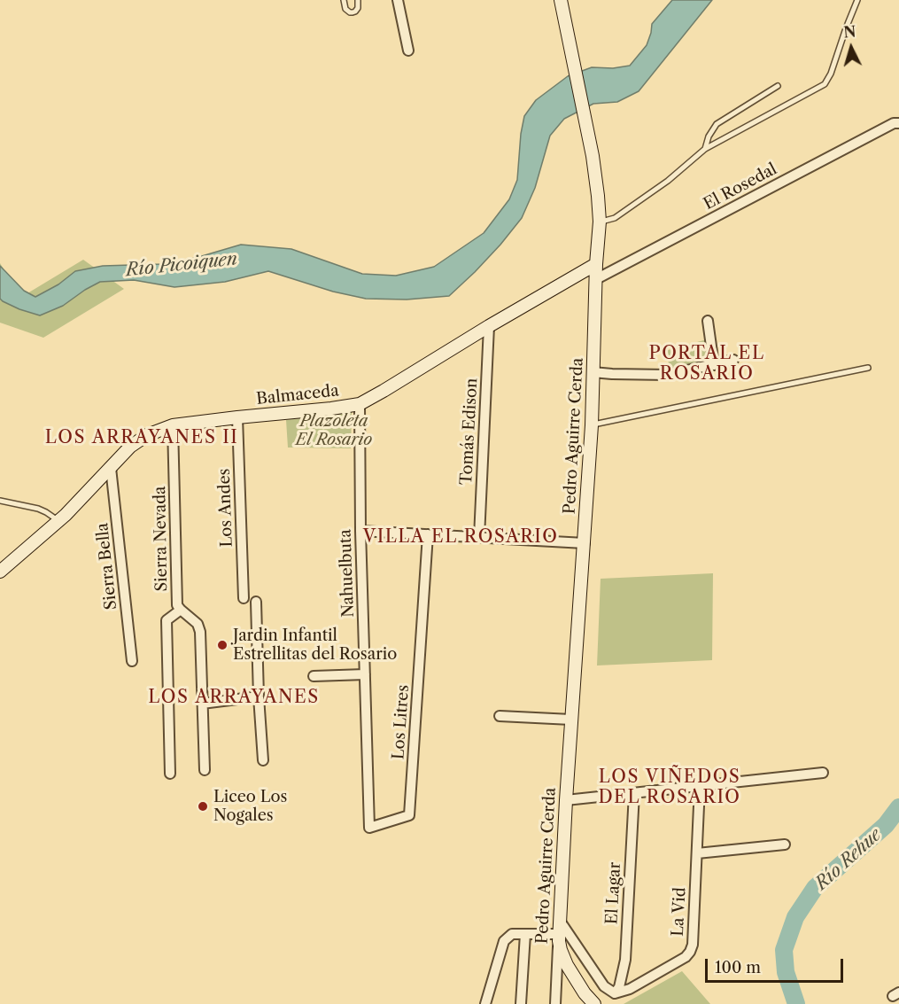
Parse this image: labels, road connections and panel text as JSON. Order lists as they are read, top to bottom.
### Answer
{
  "streets": {
    "main road": ["Balmaceda", "Pedro Aguirre Cerda"],
    "street": [
      "El Rosedal",
      "Tomás Edison",
      "Los Andes",
      "Sierra Nevada",
      "Sierra Bella",
      "Nahuelbuta",
      "Los Litres",
      "El Lagar",
      "La Vid"
    ]
  },
  "crossings": [
    ["El Rosedal", "Pedro Aguirre Cerda"],
    ["Balmaceda", "Tomás Edison"],
    ["Balmaceda", "Pedro Aguirre Cerda"],
    ["Balmaceda", "Los Andes"],
    ["Balmaceda", "Sierra Nevada"],
    ["Balmaceda", "Sierra Bella"],
    ["Balmaceda", "Nahuelbuta"],
    ["Nahuelbuta", "Los Litres"],
    ["El Lagar", "La Vid"]
  ],
  "districts": [
    "PORTAL EL ROSARIO",
    "LOS ARRAYANES II",
    "VILLA EL ROSARIO",
    "LOS ARRAYANES",
    "LOS VIÑEDOS DEL ROSARIO"
  ],
  "water": ["Río Picoiquen", "Río Rehue"],
  "parks": ["Plazoleta El Rosario"],
  "places": ["Jardin Infantil Estrellitas del Rosario", "Liceo Los Nogales"],
  "scale_bar": "100 m",
  "north": "top"
}
